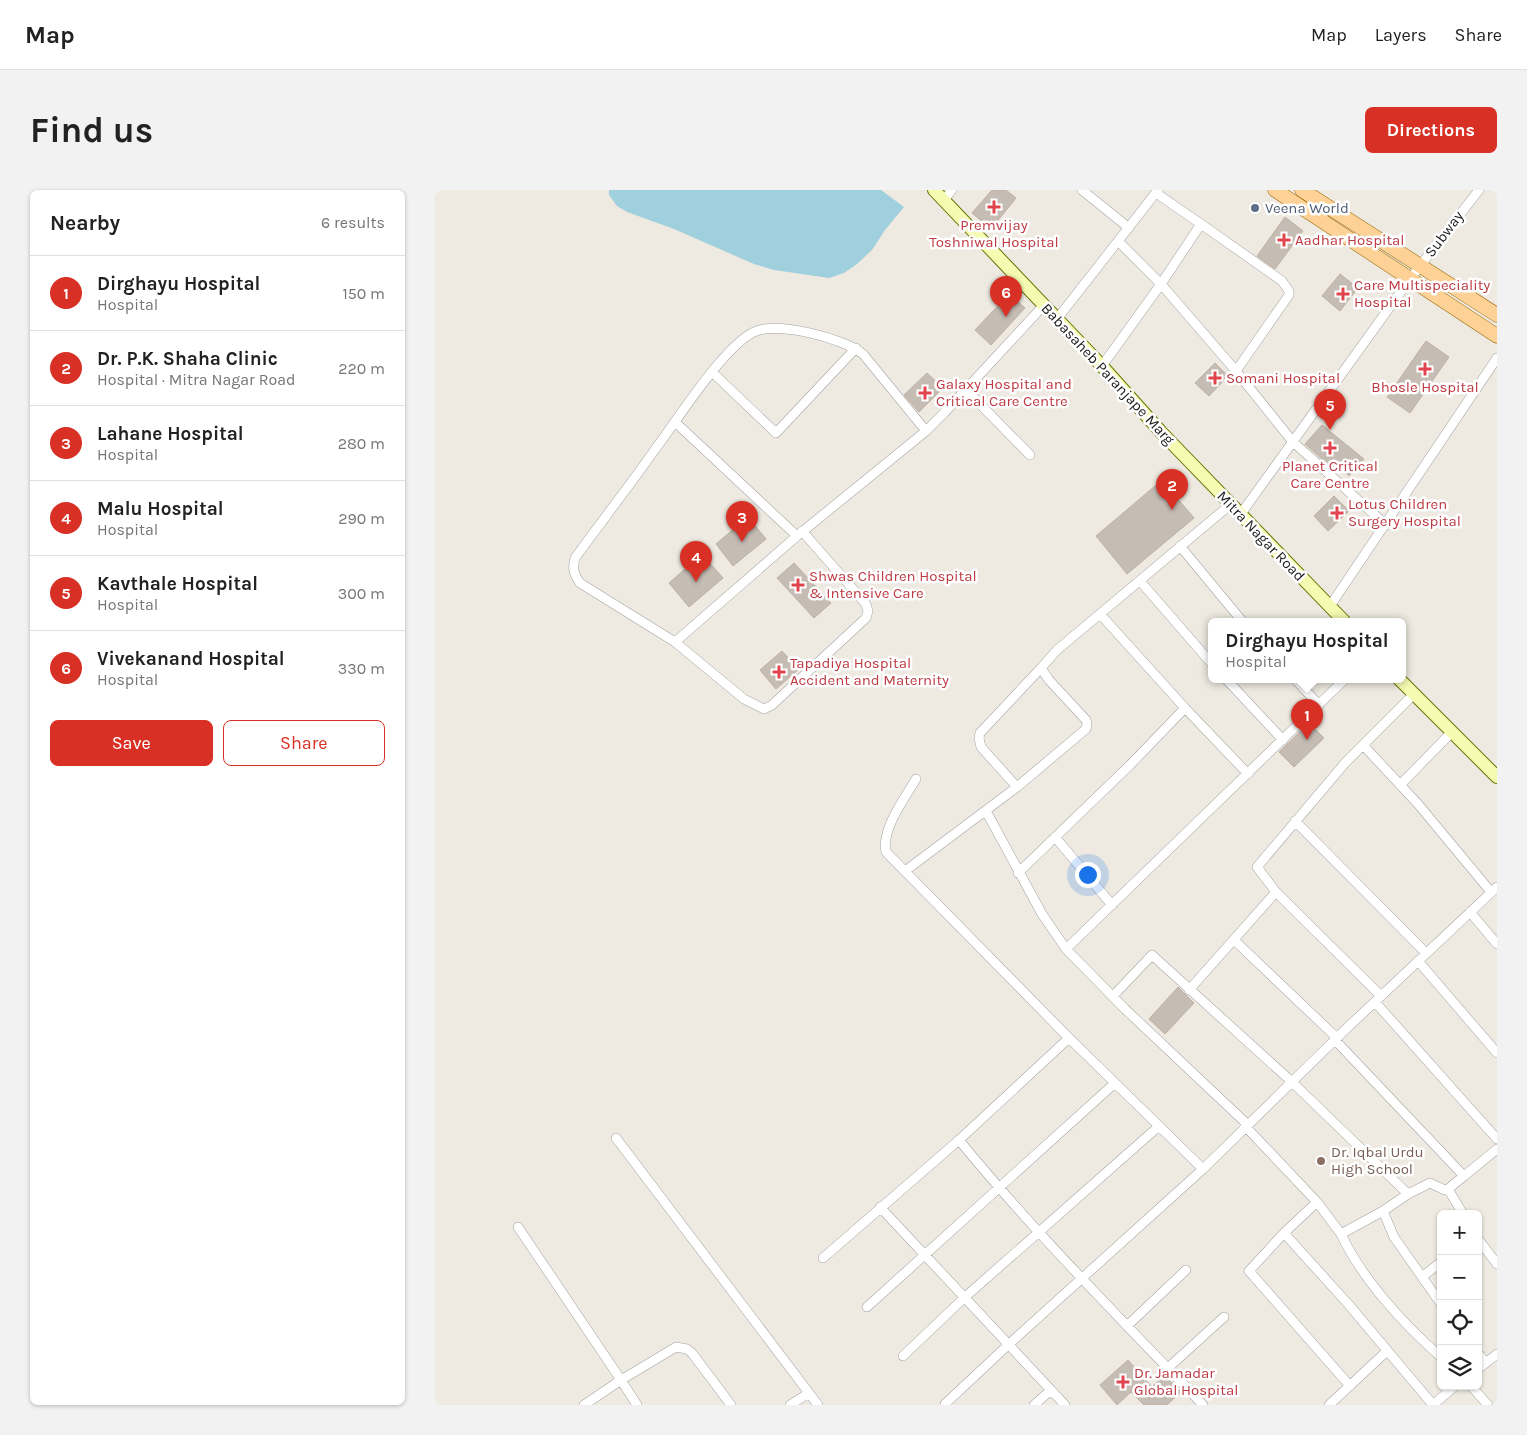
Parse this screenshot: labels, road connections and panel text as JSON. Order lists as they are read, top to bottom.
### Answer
{
  "streets": {
    "street": ["Subway", "Babasaheb Paranjape Marg", "Mitra Nagar Road"]
  },
  "crossings": [
    ["Subway", "Mitra Nagar Road"],
    ["Babasaheb Paranjape Marg", "Mitra Nagar Road"]
  ],
  "places": {
    "health": [
      "Premvijay Toshniwal Hospital",
      "Aadhar Hospital",
      "Care Multispeciality Hospital",
      "Bhosle Hospital",
      "Somani Hospital",
      "Galaxy Hospital and Critical Care Centre",
      "Planet Critical Care Centre",
      "Lotus Children Surgery Hospital",
      "Shwas Children Hospital & Intensive Care",
      "Tapadiya Hospital Accident and Maternity",
      "Dr. Jamadar Global Hospital"
    ],
    "other": ["Veena World", "Dr. Iqbal Urdu High School"]
  },
  "page": {
    "header": "Map",
    "nav": ["Map", "Layers", "Share"],
    "buttons": [
      "Directions",
      ["Save", "Share"]
    ],
    "title": "Find us",
    "heading": ["Nearby", "6 results"],
    "list": [
      {
        "mark": "1",
        "name": "Dirghayu Hospital",
        "note": "Hospital",
        "value": "150 m"
      },
      {
        "mark": "2",
        "name": "Dr. P.K. Shaha Clinic",
        "note": "Hospital · Mitra Nagar Road",
        "value": "220 m"
      },
      {
        "mark": "3",
        "name": "Lahane Hospital",
        "note": "Hospital",
        "value": "280 m"
      },
      {
        "mark": "4",
        "name": "Malu Hospital",
        "note": "Hospital",
        "value": "290 m"
      },
      {
        "mark": "5",
        "name": "Kavthale Hospital",
        "note": "Hospital",
        "value": "300 m"
      },
      {
        "mark": "6",
        "name": "Vivekanand Hospital",
        "note": "Hospital",
        "value": "330 m"
      }
    ],
    "pins": [
      "6",
      "5",
      "2",
      "3",
      "4",
      "1"
    ],
    "popup": ["Dirghayu Hospital", "Hospital"],
    "map_buttons": ["+", "−"]
  }
}
